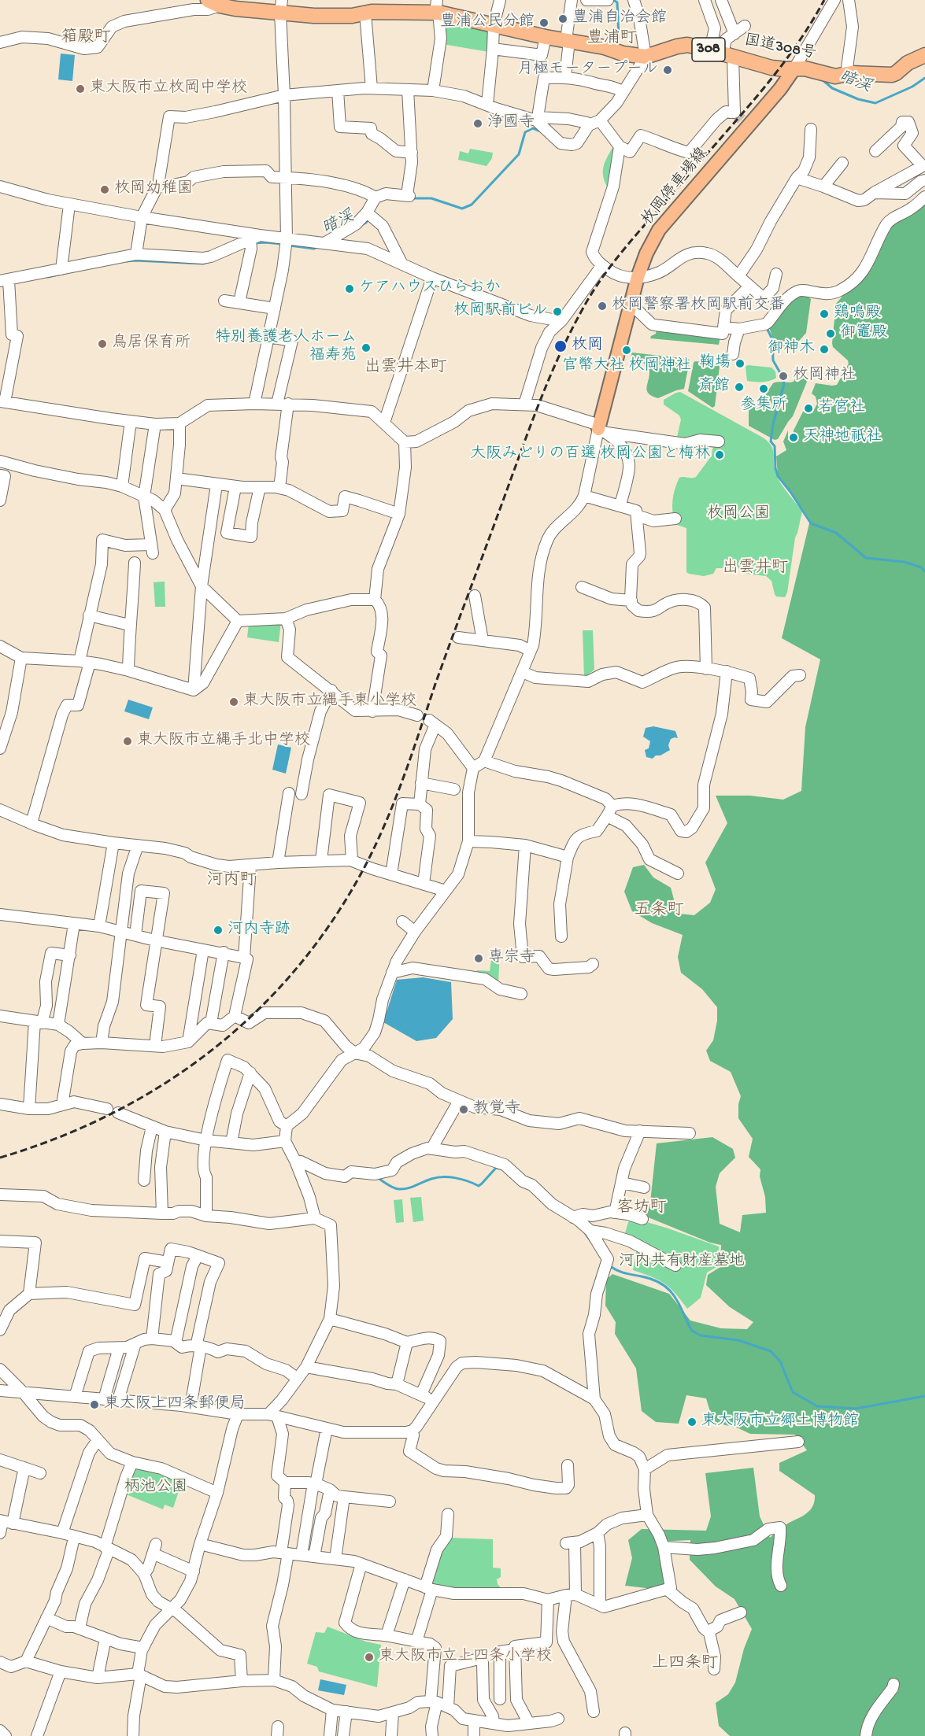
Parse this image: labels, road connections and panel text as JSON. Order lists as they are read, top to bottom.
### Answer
{
  "streets": {
    "highway": ["国道308号", "308"],
    "main road": ["枚岡停車場線"]
  },
  "crossings": [
    ["国道308号", "枚岡停車場線"]
  ],
  "districts": [
    "箱殿町",
    "豊浦町",
    "出雲井本町",
    "出雲井町",
    "河内町",
    "五条町",
    "客坊町",
    "上四条町"
  ],
  "water": ["暗渓"],
  "parks": ["枚岡公園", "河内共有財産墓地", "柄池公園"],
  "places": [
    "豊浦自治会館",
    "豊浦公民分館",
    "月極モータープール",
    "東大阪市立枚岡中学校",
    "浄國寺",
    "枚岡幼稚園",
    "ケアハウスひらおか",
    "枚岡警察署枚岡駅前交番",
    "枚岡駅前ビル",
    "鶏鳴殿",
    "御竈殿",
    "鳥居保育所",
    "枚岡",
    "特別養護老人ホーム 福寿苑",
    "御神木",
    "官幣大社 枚岡神社",
    "鞠塲",
    "枚岡神社",
    "斎館",
    "参集所",
    "若宮社",
    "天神地祇社",
    "大阪みどりの百選 枚岡公園と梅林",
    "東大阪市立縄手東小学校",
    "東大阪市立縄手北中学校",
    "河内寺跡",
    "専宗寺",
    "教覚寺",
    "東大阪上四条郵便局",
    "東大阪市立郷土博物館",
    "東大阪市立上四条小学校"
  ]
}
